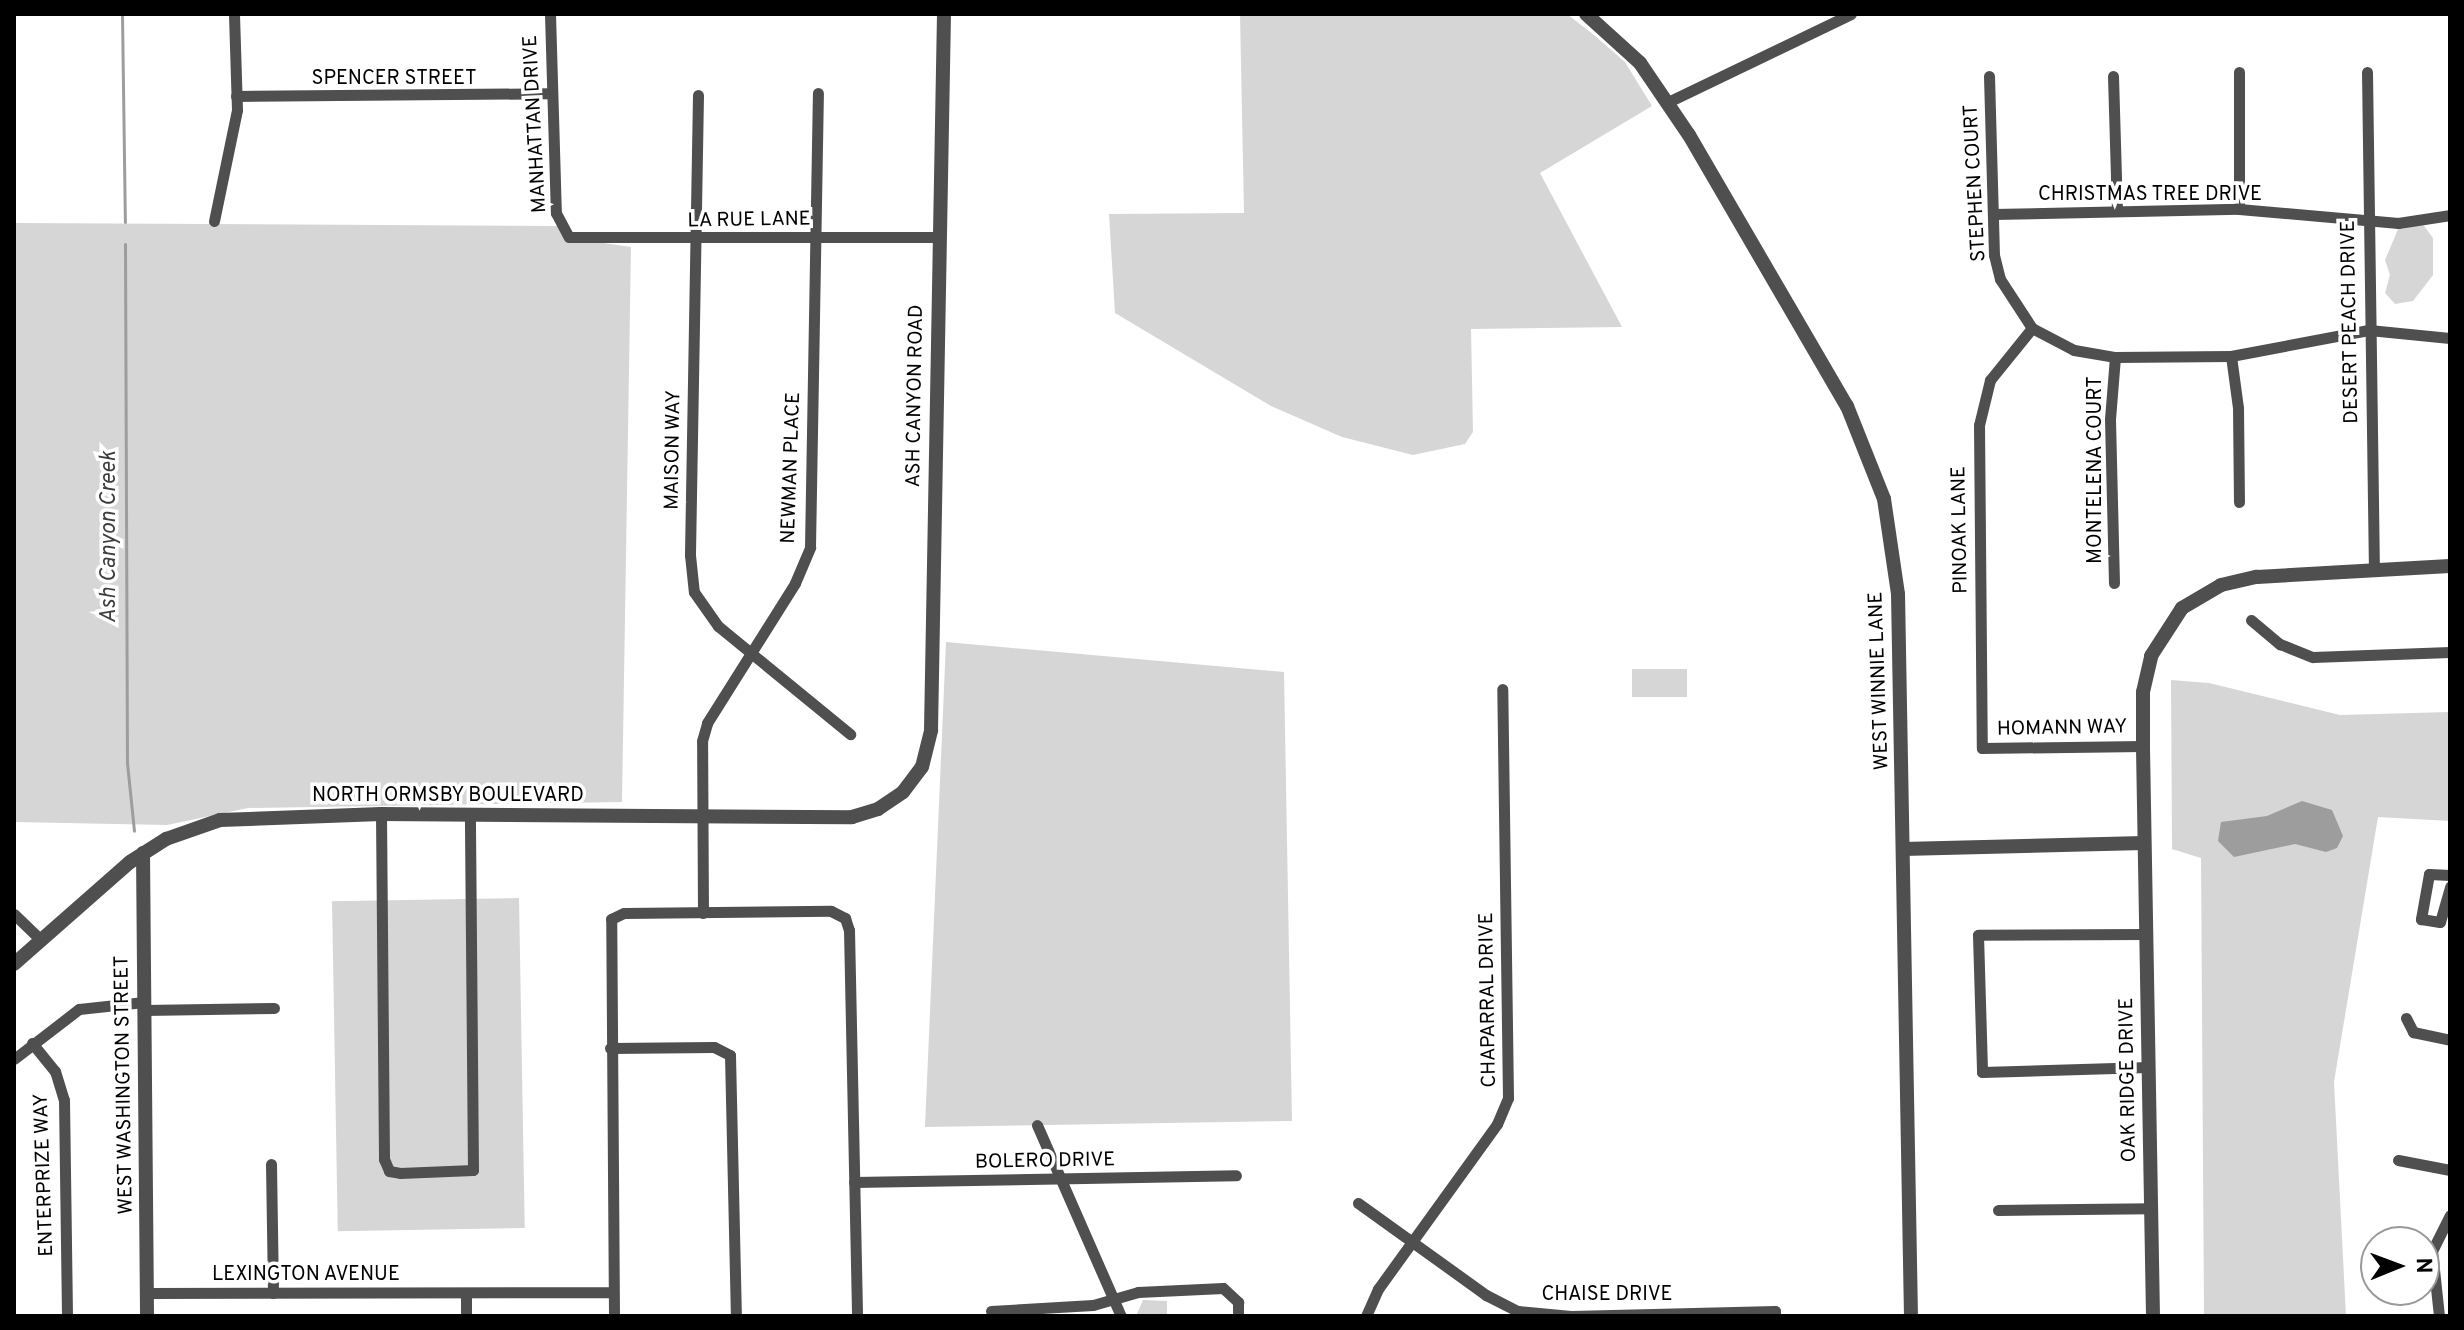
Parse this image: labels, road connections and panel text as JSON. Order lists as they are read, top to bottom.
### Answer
{
  "streets": {
    "street": [
      "SPENCER STREET",
      "MANHATTAN DRIVE",
      "STEPHEN COURT",
      "CHRISTMAS TREE DRIVE",
      "LA RUE LANE",
      "DESERT PEACH DRIVE",
      "ASH CANYON ROAD",
      "MAISON WAY",
      "NEWMAN PLACE",
      "MONTELENA COURT",
      "PINOAK LANE",
      "WEST WINNIE LANE",
      "HOMANN WAY",
      "NORTH ORMSBY BOULEVARD",
      "CHAPARRAL DRIVE",
      "OAK RIDGE DRIVE",
      "WEST WASHINGTON STREET",
      "BOLERO DRIVE",
      "ENTERPRIZE WAY",
      "LEXINGTON AVENUE",
      "CHAISE DRIVE"
    ]
  },
  "crossings": [
    ["SPENCER STREET", "MANHATTAN DRIVE"],
    ["MANHATTAN DRIVE", "LA RUE LANE"],
    ["STEPHEN COURT", "CHRISTMAS TREE DRIVE"],
    ["STEPHEN COURT", "PINOAK LANE"],
    ["CHRISTMAS TREE DRIVE", "DESERT PEACH DRIVE"],
    ["LA RUE LANE", "ASH CANYON ROAD"],
    ["LA RUE LANE", "MAISON WAY"],
    ["LA RUE LANE", "NEWMAN PLACE"],
    ["ASH CANYON ROAD", "NORTH ORMSBY BOULEVARD"],
    ["MAISON WAY", "NEWMAN PLACE"],
    ["NEWMAN PLACE", "NORTH ORMSBY BOULEVARD"],
    ["PINOAK LANE", "HOMANN WAY"],
    ["NORTH ORMSBY BOULEVARD", "WEST WASHINGTON STREET"],
    ["CHAPARRAL DRIVE", "CHAISE DRIVE"],
    ["WEST WASHINGTON STREET", "LEXINGTON AVENUE"]
  ],
  "water": ["Ash Canyon Creek"],
  "north": "right"
}
